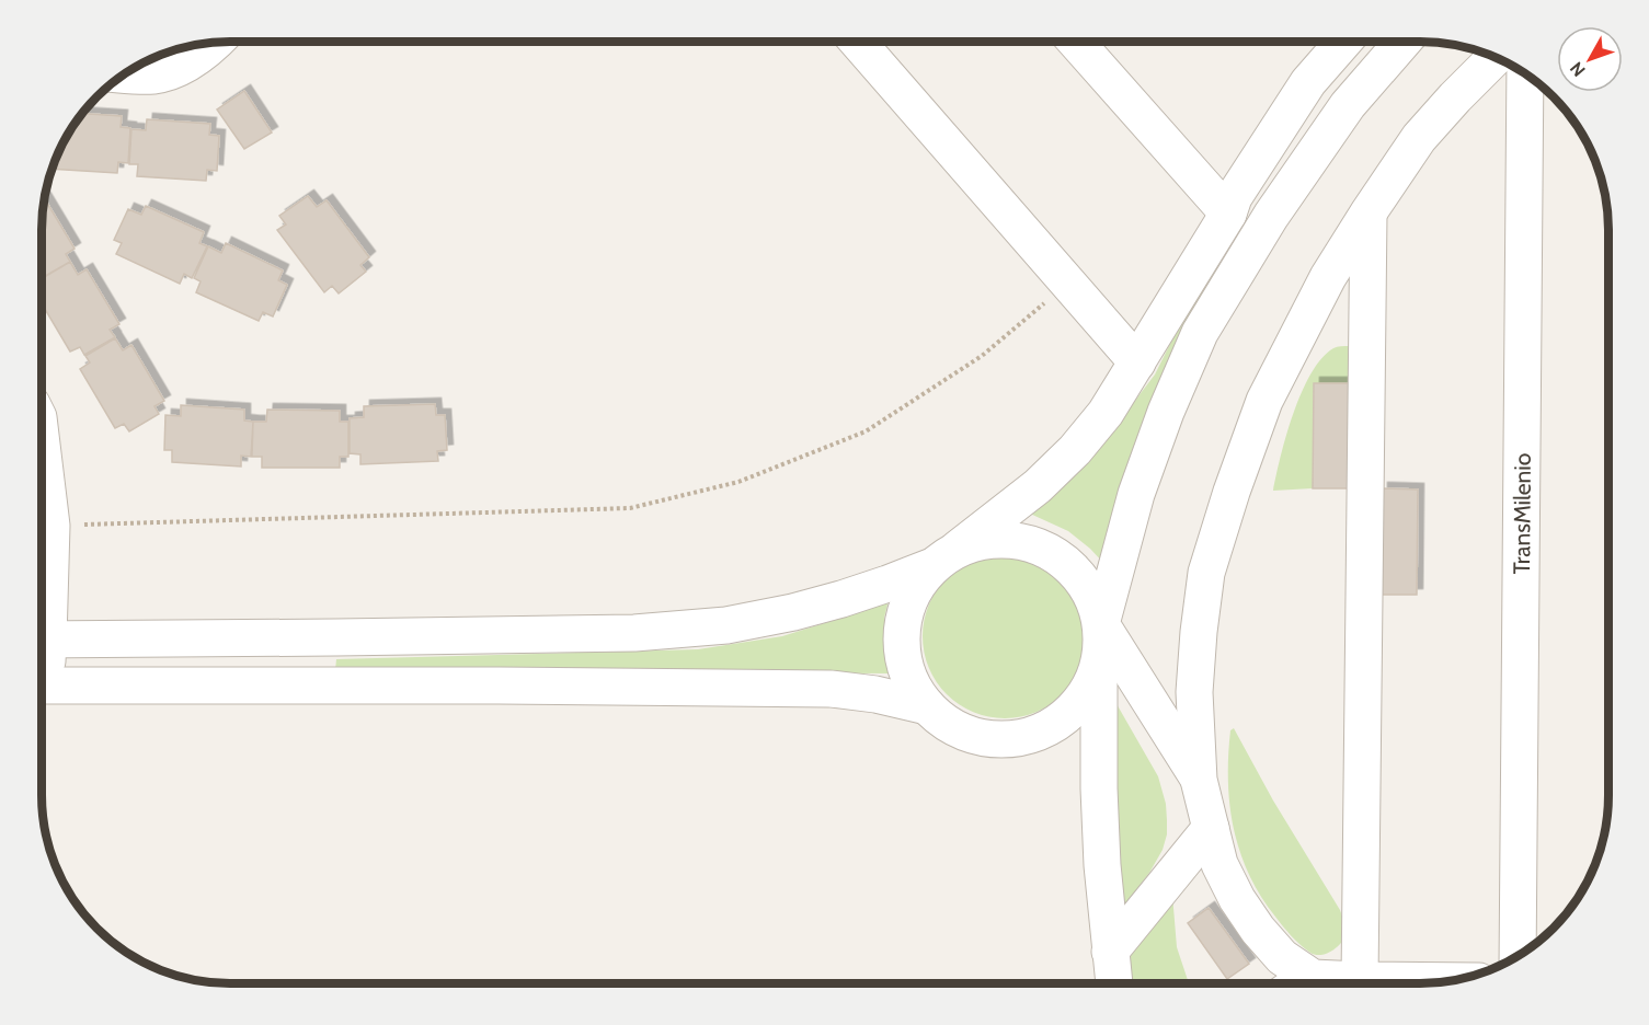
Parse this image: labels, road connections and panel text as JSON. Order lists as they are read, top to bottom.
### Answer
{
  "streets": {
    "street": ["TransMilenio"]
  },
  "north": "bottom left"
}
